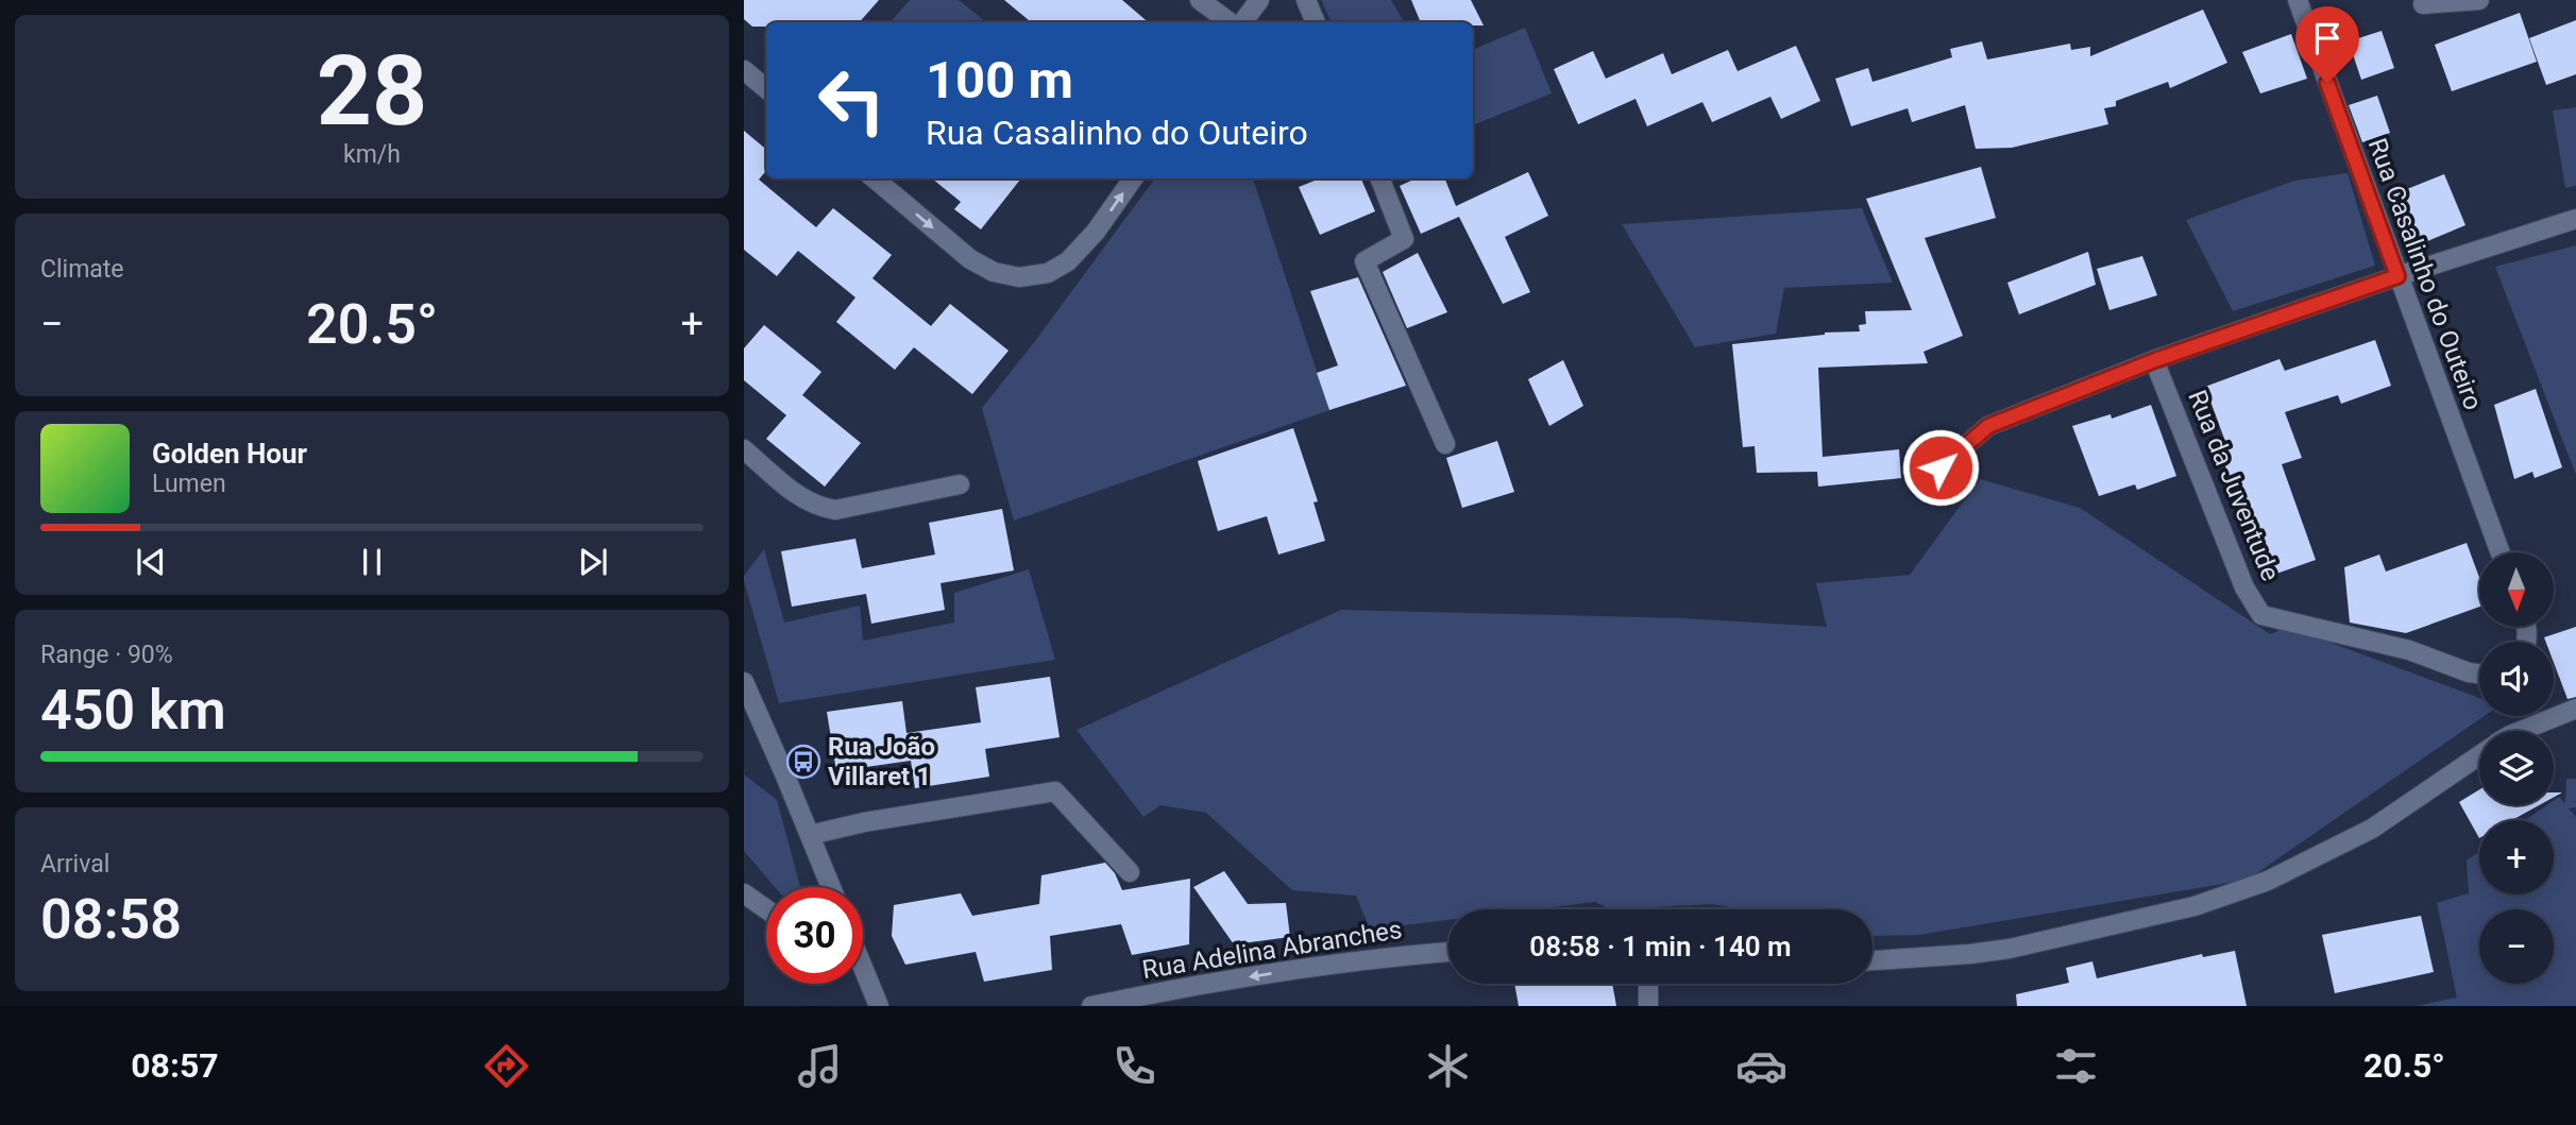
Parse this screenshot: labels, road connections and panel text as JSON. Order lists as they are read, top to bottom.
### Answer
{
  "streets": {
    "street": ["Rua Casalinho do Outeiro", "Rua da Juventude", "Rua Adelina Abranches"]
  },
  "one_way": ["Rua Adelina Abranches"],
  "places": {
    "bus stop": ["Rua João Villaret 1"]
  },
  "north": "bottom",
  "page": {
    "tile": [
      ["28", "km/h"],
      "Climate",
      ["Range · 90%", "450 km"],
      ["Arrival", "08:58"]
    ],
    "turn": ["100 m", "Rua Casalinho do Outeiro"],
    "heat": ["−", "20.5°", "+"],
    "song": ["Golden Hour", "Lumen"],
    "map_buttons": ["+", "−"],
    "limit": "30",
    "trip": "08:58 · 1 min · 140 m",
    "tabs": ["08:57", "20.5°"]
  }
}
